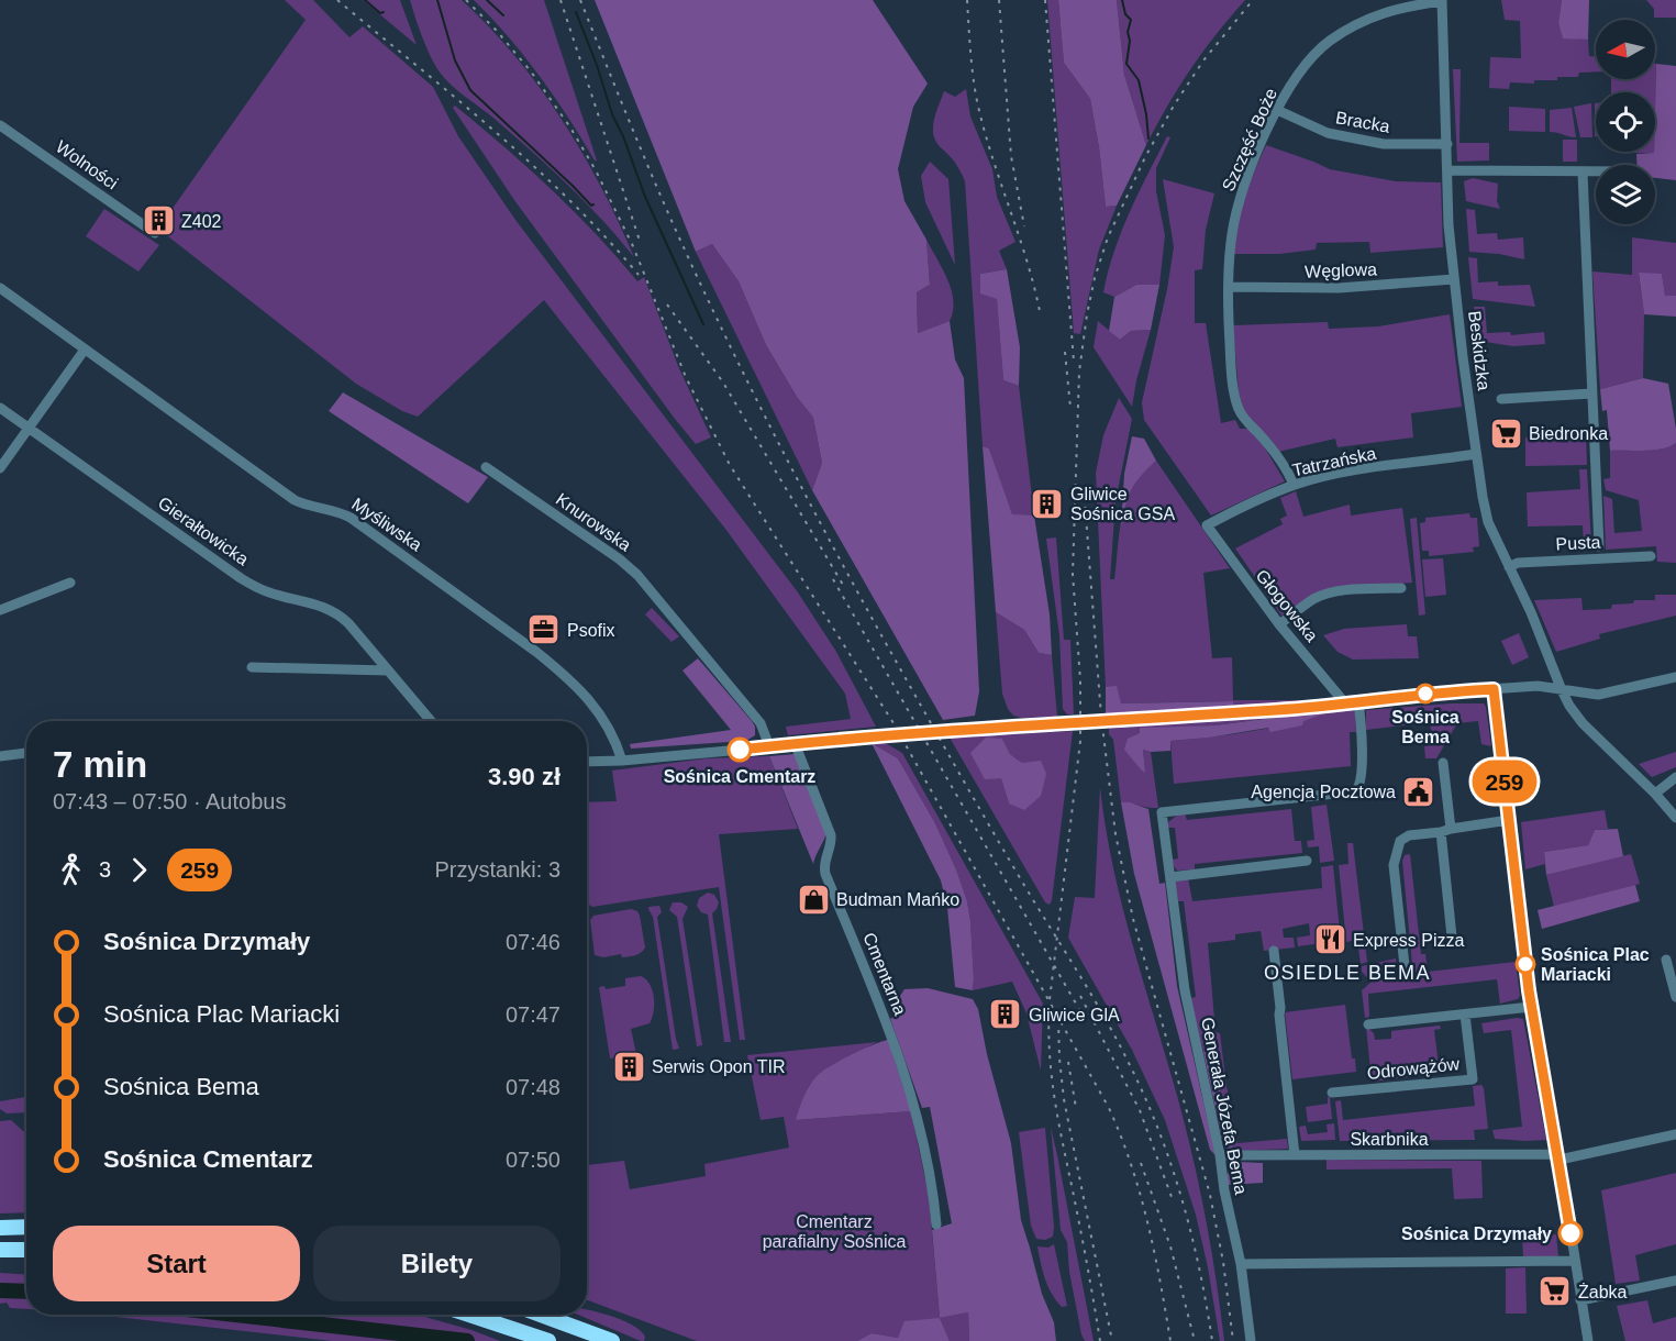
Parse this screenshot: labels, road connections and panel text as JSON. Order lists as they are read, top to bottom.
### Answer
{
  "streets": {
    "street": [
      "Bracka",
      "Szczęść Boże",
      "Wolności",
      "Węglowa",
      "Beskidzka",
      "Tatrzańska",
      "Knurowska",
      "Myśliwska",
      "Gierałtowicka",
      "Pusta",
      "Głogowska",
      "Cmentarna",
      "Odrowążów",
      "Generała Józefa Bema",
      "Skarbnika"
    ]
  },
  "crossings": [
    ["Bracka", "Szczęść Boże"],
    ["Bracka", "Beskidzka"],
    ["Szczęść Boże", "Węglowa"],
    ["Szczęść Boże", "Beskidzka"],
    ["Szczęść Boże", "Tatrzańska"],
    ["Węglowa", "Beskidzka"],
    ["Beskidzka", "Tatrzańska"],
    ["Beskidzka", "Pusta"],
    ["Tatrzańska", "Głogowska"],
    ["Generała Józefa Bema", "Skarbnika"]
  ],
  "districts": ["OSIEDLE BEMA"],
  "parks": ["Cmentarz parafialny Sośnica"],
  "places": {
    "building": [
      "Z402",
      "Gliwice Sośnica GSA",
      "Gliwice GlA",
      "Serwis Opon TIR"
    ],
    "supermarket": ["Biedronka", "Żabka"],
    "office": ["Psofix"],
    "other": [
      "Sośnica Bema",
      "Sośnica Cmentarz",
      "Sośnica Plac Mariacki",
      "Sośnica Drzymały"
    ],
    "public building": ["Agencja Pocztowa"],
    "shop": ["Budman Mańko"],
    "restaurant": ["Express Pizza"]
  },
  "lines": ["bus line 259"],
  "north": "left",
  "page": {
    "on_map": "259",
    "heading": ["7 min", "07:43 – 07:50 · Autobus", "3.90 zł"],
    "legs": ["3", "259", "Przystanki: 3"],
    "list": [
      {
        "name": "Sośnica Drzymały",
        "value": "07:46"
      },
      {
        "name": "Sośnica Plac Mariacki",
        "value": "07:47"
      },
      {
        "name": "Sośnica Bema",
        "value": "07:48"
      },
      {
        "name": "Sośnica Cmentarz",
        "value": "07:50"
      }
    ],
    "buttons": ["Start", "Bilety"]
  }
}
